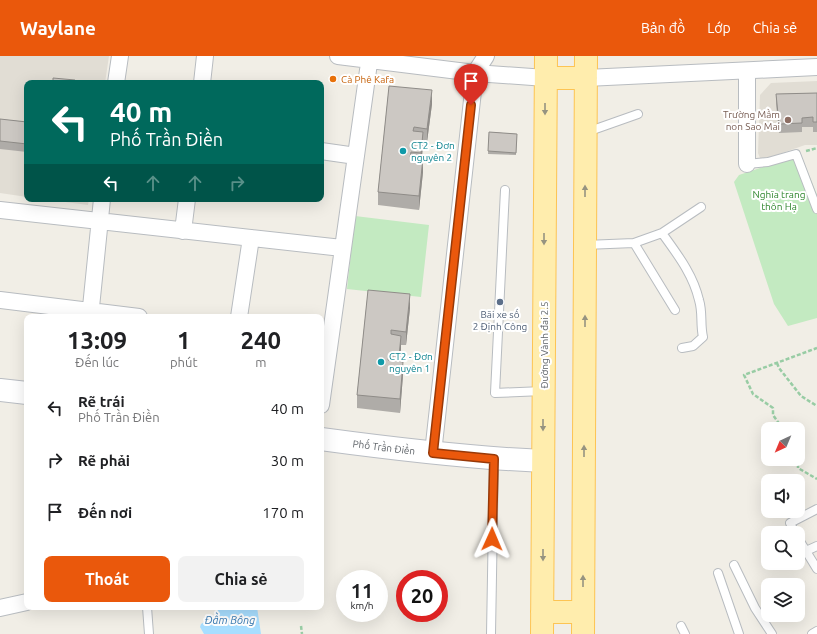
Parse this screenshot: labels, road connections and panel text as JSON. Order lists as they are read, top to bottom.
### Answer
{
  "streets": {
    "main road": ["Đường Vành đai 2.5"],
    "street": ["Phố Trần Điền"]
  },
  "crossings": [
    ["Đường Vành đai 2.5", "Phố Trần Điền"]
  ],
  "water": ["Đầm Bông"],
  "parks": ["Nghĩa trang thôn Hạ"],
  "places": [
    "Cà Phê Kafa",
    "Trường Mầm non Sao Mai",
    "CT2 - Đơn nguyên 2",
    "Bãi xe số 2 Định Công",
    "CT2 - Đơn nguyên 1"
  ],
  "north": "bottom left",
  "page": {
    "header": "Waylane",
    "nav": ["Bản đồ", "Lớp", "Chia sẻ"],
    "turn": ["40 m", "Phố Trần Điền"],
    "eta": [
      "13:09",
      "Đến lúc",
      "1",
      "phút",
      "240",
      "m"
    ],
    "list": [
      {
        "name": "Rẽ trái",
        "note": "Phố Trần Điền",
        "value": "40 m"
      },
      {
        "name": "Rẽ phải",
        "value": "30 m"
      },
      {
        "name": "Đến nơi",
        "value": "170 m"
      }
    ],
    "buttons": ["Thoát", "Chia sẻ"],
    "speed": "11 km/h",
    "limit": "20"
  }
}
